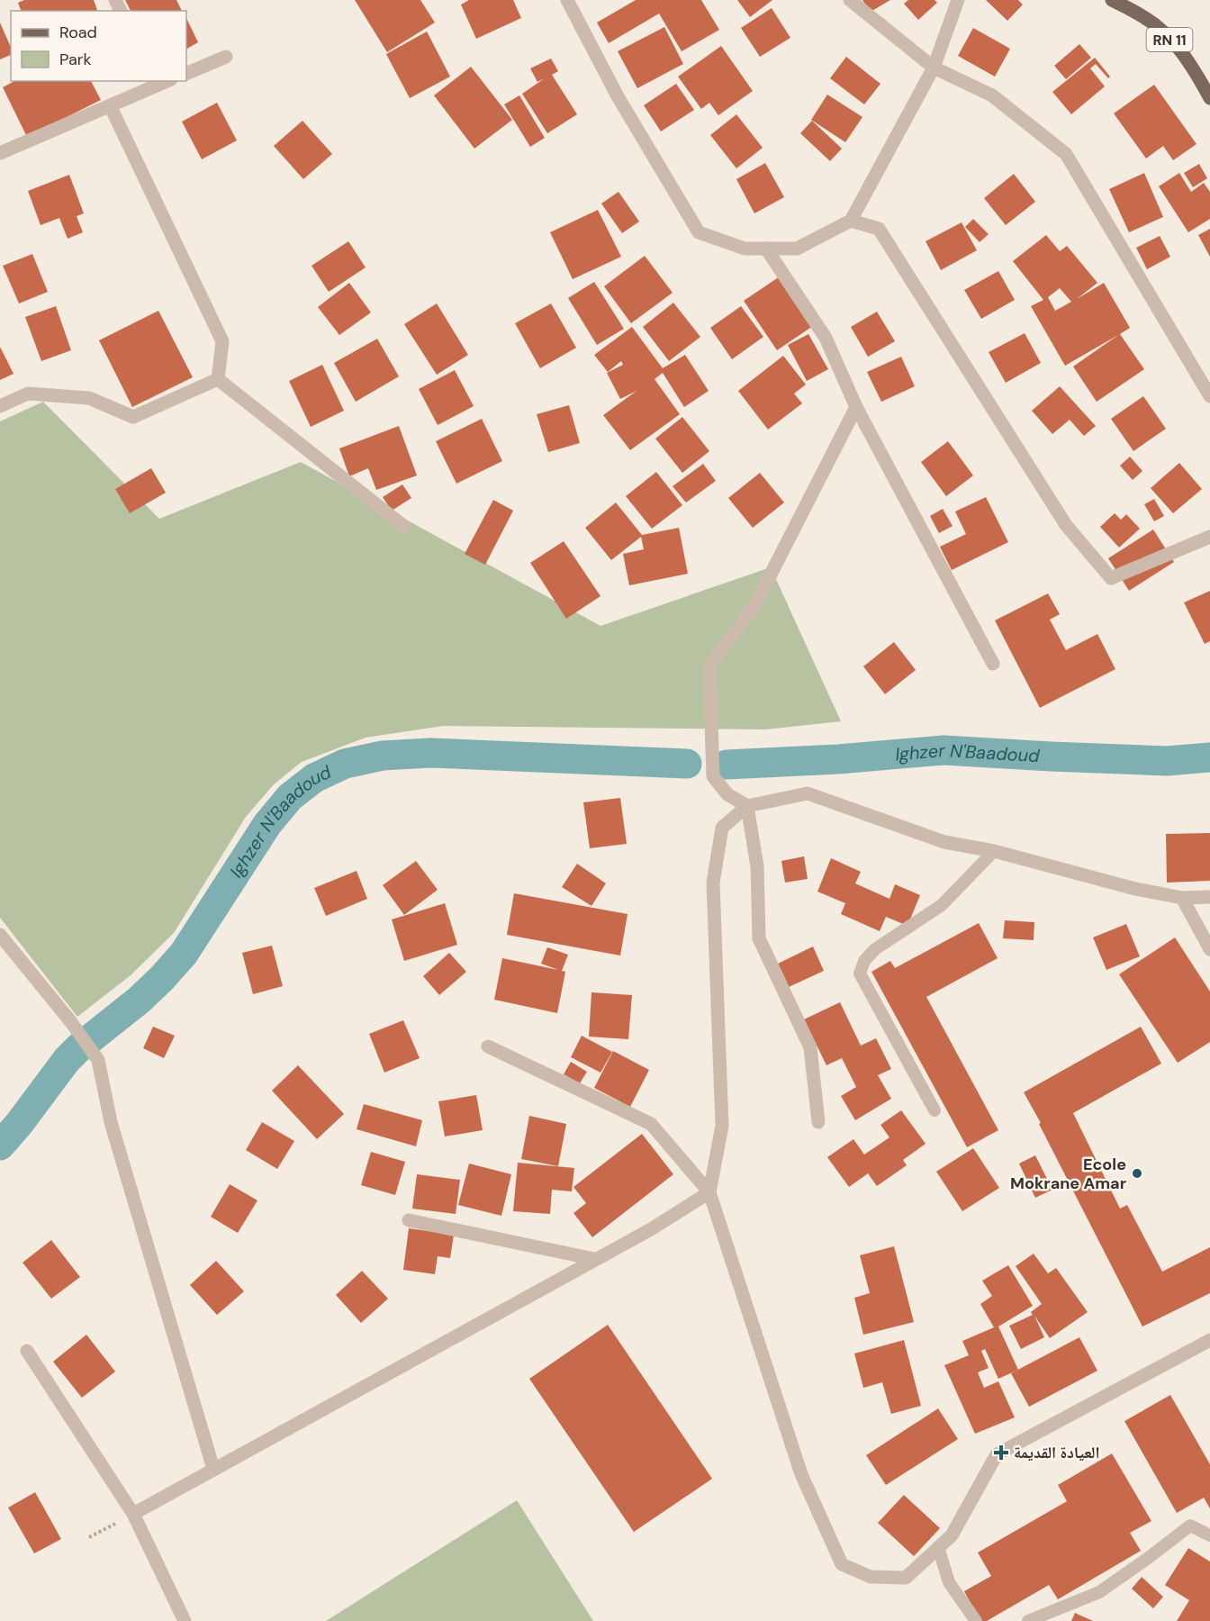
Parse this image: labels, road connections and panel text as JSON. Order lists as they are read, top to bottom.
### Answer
{
  "streets": {
    "main road": ["RN 11"]
  },
  "water": ["Ighzer N'Baadoud"],
  "places": {
    "other": ["Ecole Mokrane Amar"],
    "health": ["العيادة القديمة"]
  },
  "legend": ["Road", "Park"]
}
